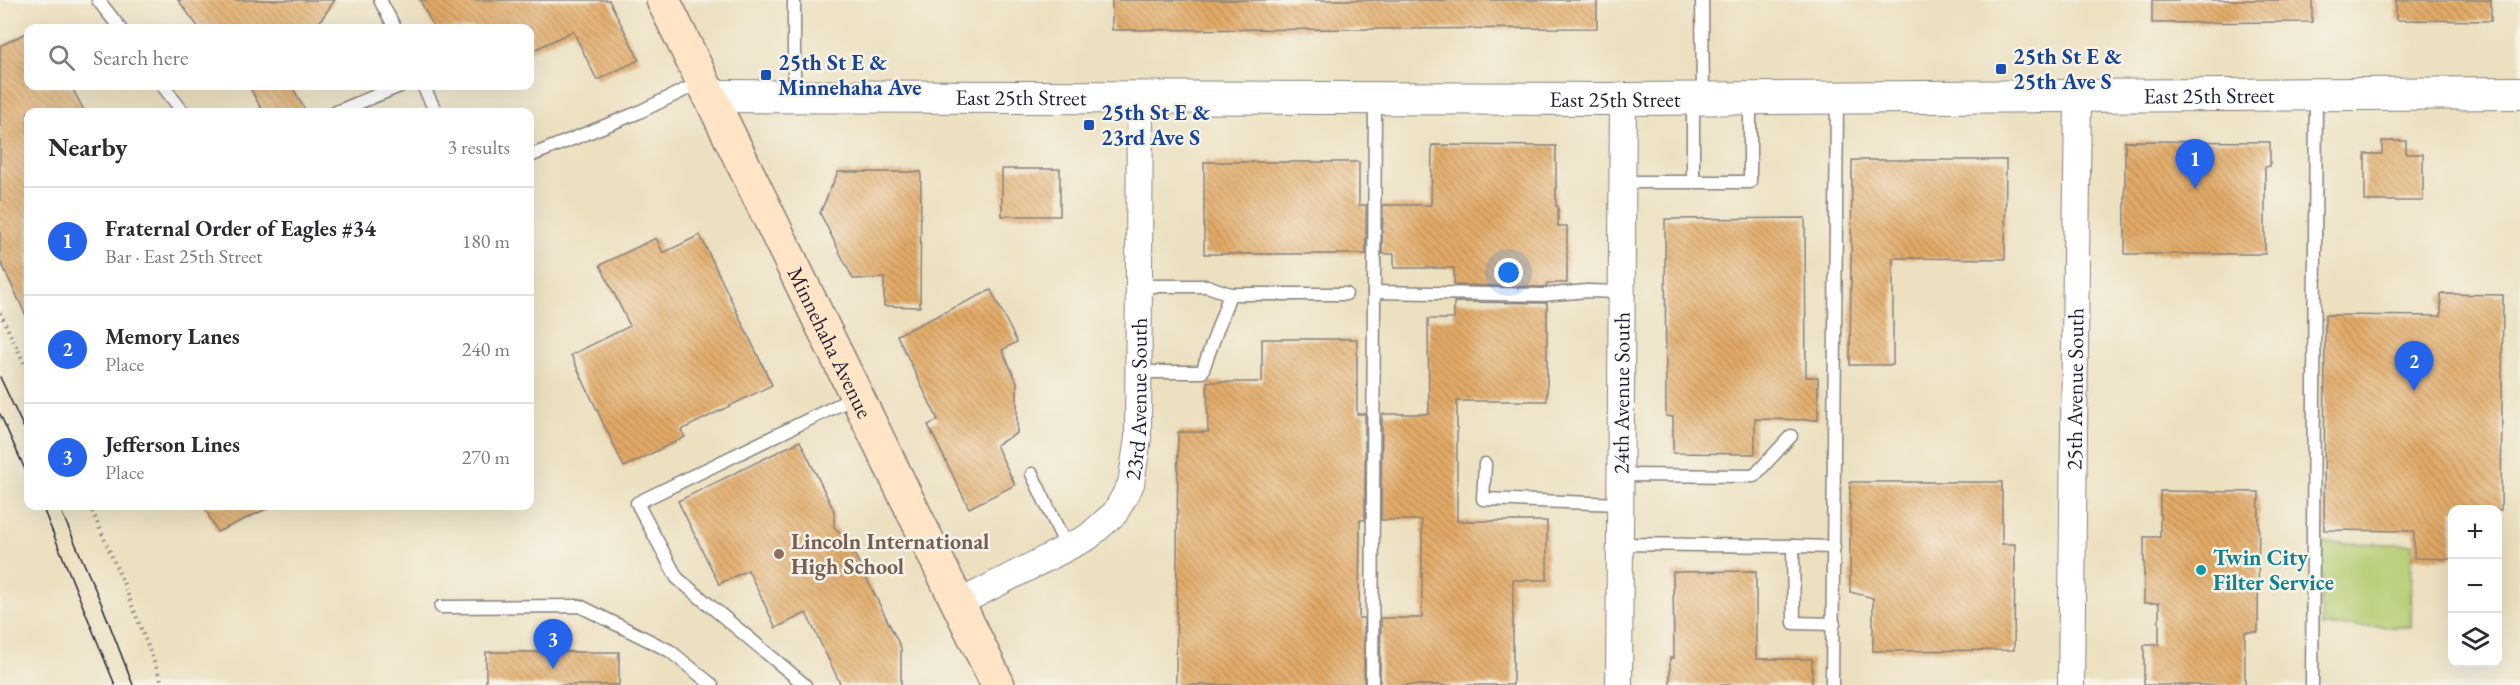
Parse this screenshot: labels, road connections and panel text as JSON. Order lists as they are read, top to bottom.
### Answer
{
  "streets": {
    "main road": ["Minnehaha Avenue"],
    "street": [
      "East 25th Street",
      "25th Avenue South",
      "24th Avenue South",
      "23rd Avenue South"
    ]
  },
  "crossings": [
    ["East 25th Street", "Minnehaha Avenue"],
    ["East 25th Street", "25th Avenue South"],
    ["East 25th Street", "24th Avenue South"],
    ["East 25th Street", "23rd Avenue South"],
    ["Minnehaha Avenue", "23rd Avenue South"]
  ],
  "places": {
    "transit": ["25th St E & 25th Ave S", "25th St E & Minnehaha Ave", "25th St E & 23rd Ave S"],
    "other": ["Lincoln International High School", "Twin City Filter Service"]
  },
  "page": {
    "search": "Search here",
    "heading": ["Nearby", "3 results"],
    "pins": ["1", "2", "3"],
    "list": [
      {
        "mark": "1",
        "name": "Fraternal Order of Eagles #34",
        "note": "Bar · East 25th Street",
        "value": "180 m"
      },
      {
        "mark": "2",
        "name": "Memory Lanes",
        "note": "Place",
        "value": "240 m"
      },
      {
        "mark": "3",
        "name": "Jefferson Lines",
        "note": "Place",
        "value": "270 m"
      }
    ],
    "map_buttons": ["+", "−"]
  }
}
